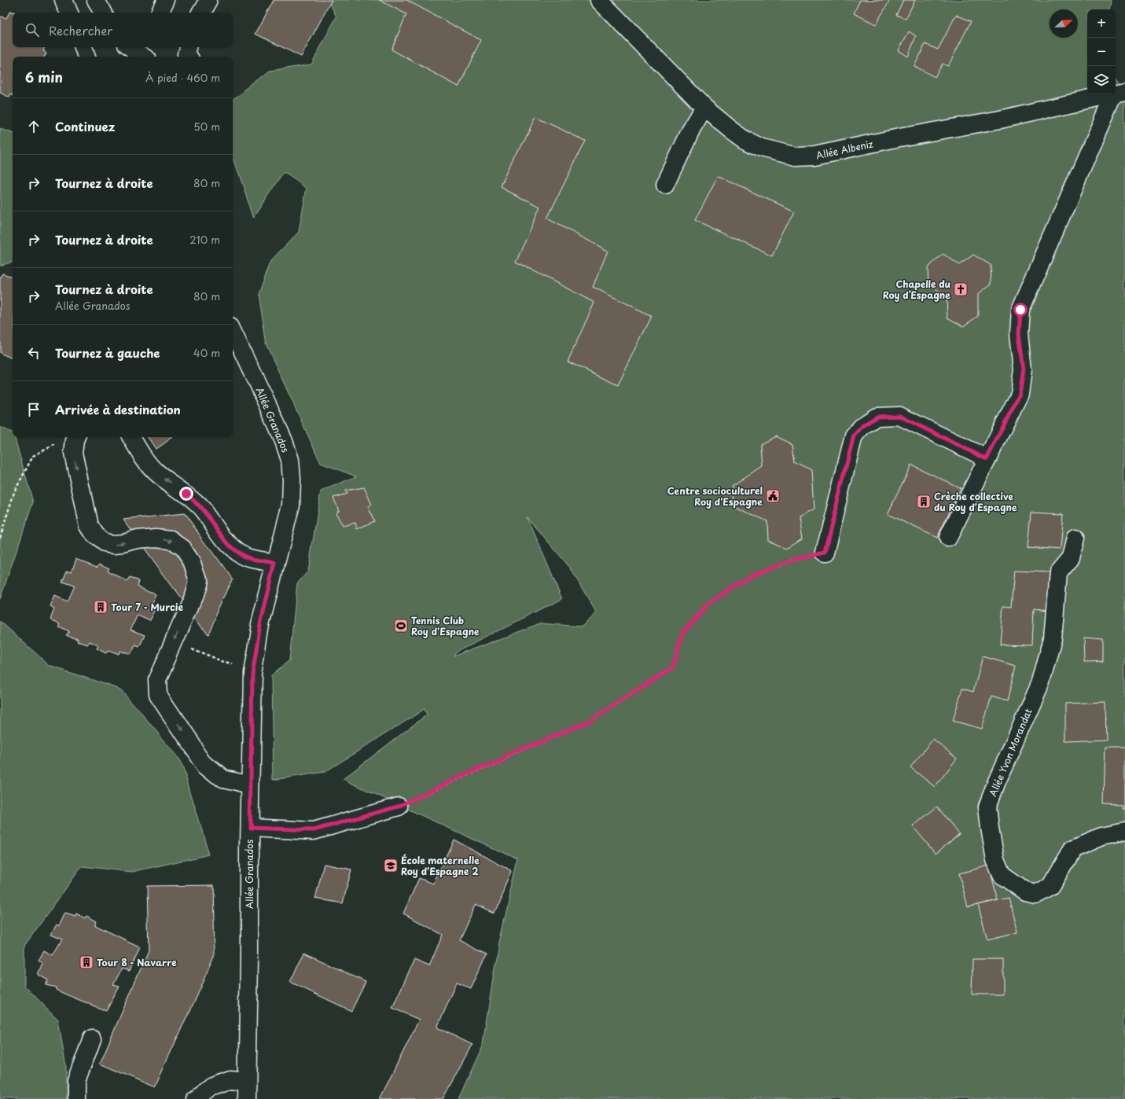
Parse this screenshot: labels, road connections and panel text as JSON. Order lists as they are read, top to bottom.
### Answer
{
  "streets": {
    "street": ["Allée Albeniz", "Allée Granados", "Allée Yvon Morandat"]
  },
  "places": {
    "church": ["Chapelle du Roy d’Espagne"],
    "public building": ["Centre socioculturel Roy d'Espagne"],
    "building": ["Crèche collective du Roy d'Espagne", "Tour 7 - Murcie", "Tour 8 - Navarre"],
    "sports": ["Tennis Club Roy d'Espagne"],
    "school or university": ["École maternelle Roy d'Espagne 2"]
  },
  "north": "top right",
  "page": {
    "map_buttons": ["+", "−"],
    "search": "Rechercher",
    "heading": ["6 min", "À pied · 460 m"],
    "list": [
      ["Continuez", "50 m"],
      ["Tournez à droite", "80 m"],
      ["Tournez à droite", "210 m"],
      ["Tournez à droite", "Allée Granados", "80 m"],
      ["Tournez à gauche", "40 m"],
      "Arrivée à destination"
    ]
  }
}
